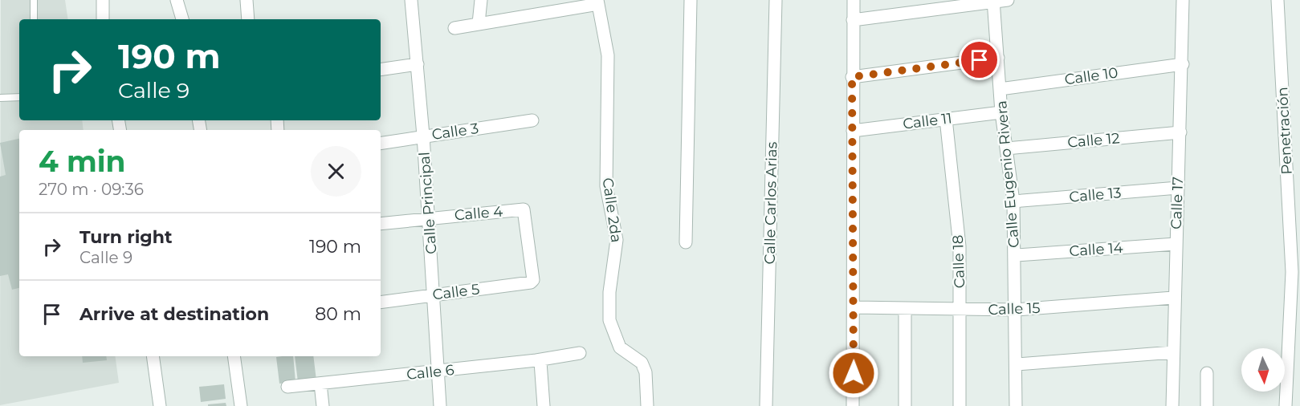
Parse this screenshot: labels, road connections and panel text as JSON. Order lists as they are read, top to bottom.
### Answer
{
  "streets": {
    "street": [
      "Calle 10",
      "Calle 11",
      "Penetración",
      "Calle 3",
      "Calle 12",
      "Calle Eugenio Rivera",
      "Calle 13",
      "Calle Principal",
      "Calle Carlos Arias",
      "Calle 17",
      "Calle 2da",
      "Calle 4",
      "Calle 14",
      "Calle 18",
      "Calle 5",
      "Calle 15",
      "Calle 6"
    ]
  },
  "crossings": [
    ["Calle 10", "Calle Eugenio Rivera"],
    ["Calle 10", "Calle 17"],
    ["Calle 11", "Calle Eugenio Rivera"],
    ["Calle 11", "Calle 18"],
    ["Calle 3", "Calle Principal"],
    ["Calle 12", "Calle Eugenio Rivera"],
    ["Calle 12", "Calle 17"],
    ["Calle Eugenio Rivera", "Calle 13"],
    ["Calle Eugenio Rivera", "Calle 14"],
    ["Calle Eugenio Rivera", "Calle 15"],
    ["Calle 13", "Calle 17"],
    ["Calle Principal", "Calle 4"],
    ["Calle Principal", "Calle 5"],
    ["Calle Principal", "Calle 6"],
    ["Calle 17", "Calle 14"],
    ["Calle 17", "Calle 15"],
    ["Calle 4", "Calle 5"],
    ["Calle 18", "Calle 15"]
  ],
  "north": "bottom",
  "page": {
    "turn": ["190 m", "Calle 9"],
    "heading": ["4 min", "270 m · 09:36"],
    "list": [
      {
        "name": "Turn right",
        "note": "Calle 9",
        "value": "190 m"
      },
      {
        "name": "Arrive at destination",
        "value": "80 m"
      }
    ]
  }
}
